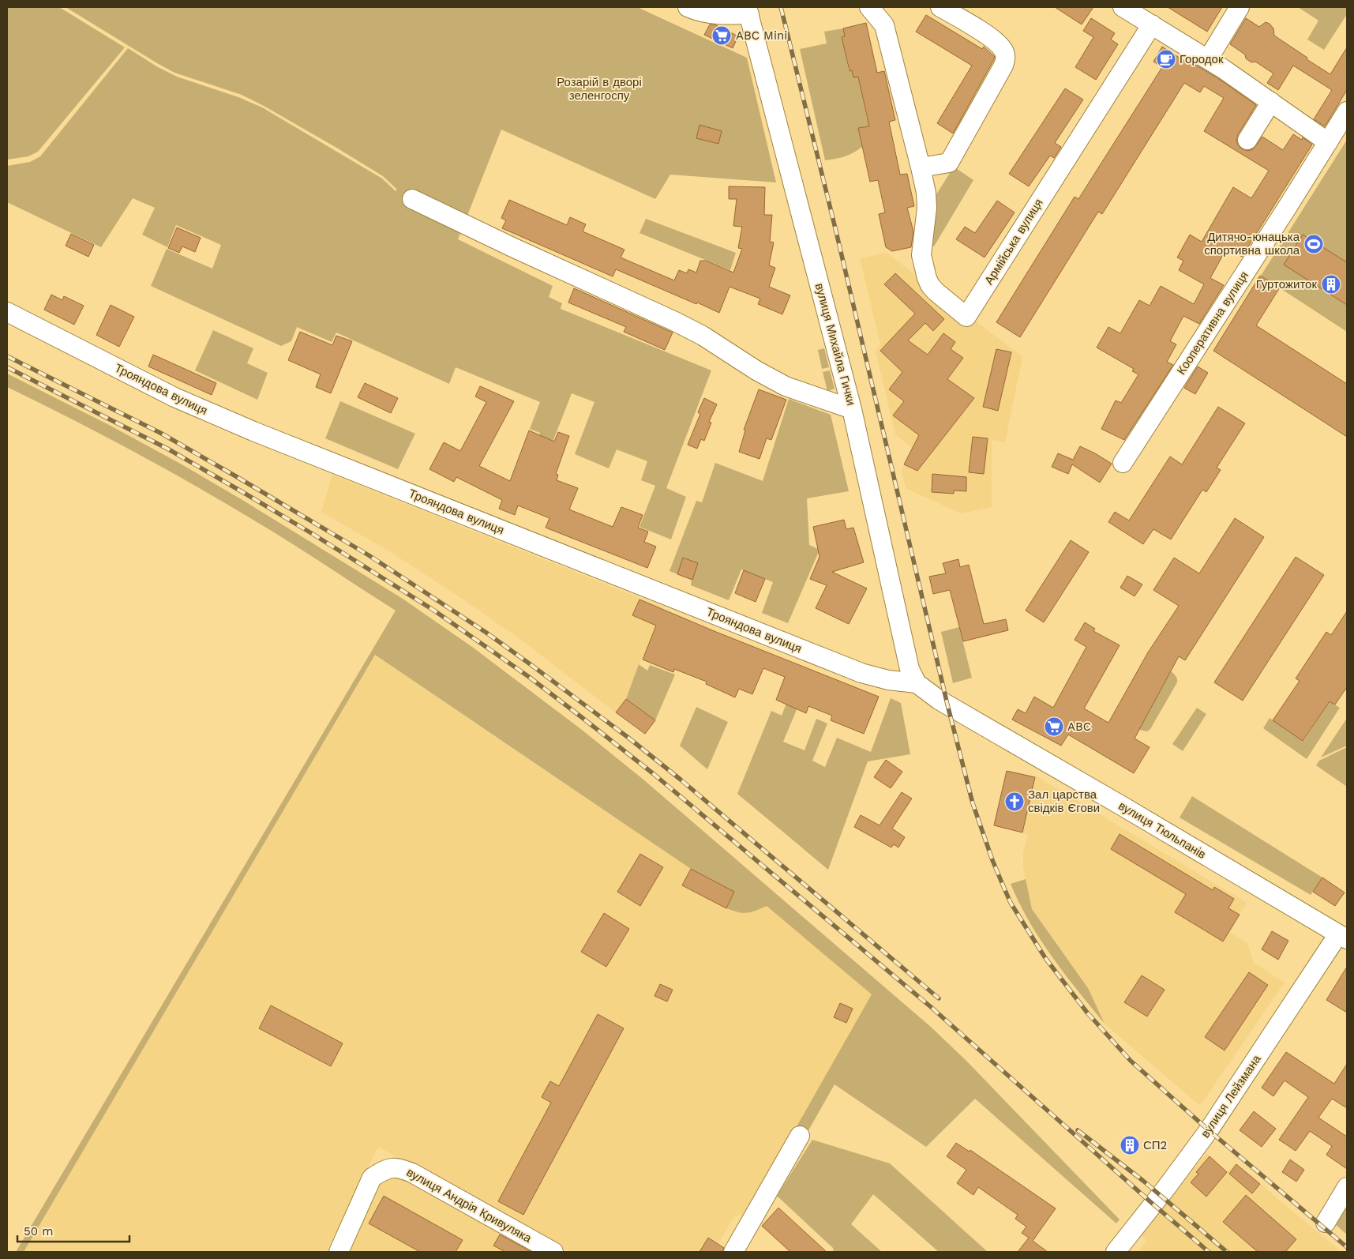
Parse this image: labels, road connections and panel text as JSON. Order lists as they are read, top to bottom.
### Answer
{
  "streets": {
    "street": [
      "Армійська вулиця",
      "Кооперативна вулиця",
      "вулиця Михайла Гички",
      "Трояндова вулиця",
      "вулиця Тюльпанів",
      "вулиця Лейзмана",
      "вулиця Андрія Кривуляка"
    ]
  },
  "crossings": [
    ["вулиця Михайла Гички", "Трояндова вулиця"],
    ["вулиця Михайла Гички", "вулиця Тюльпанів"],
    ["Трояндова вулиця", "вулиця Тюльпанів"],
    ["вулиця Тюльпанів", "вулиця Лейзмана"]
  ],
  "parks": ["Розарій в дворі зеленгоспу"],
  "places": {
    "supermarket": ["ABC Mini", "ABC"],
    "cafe": ["Городок"],
    "sports": ["Дитячо-юнацька спортивна школа"],
    "building": ["Гуртожиток", "СП2"],
    "church": ["Зал царства свідків Єгови"]
  },
  "scale_bar": "50 m"
}
